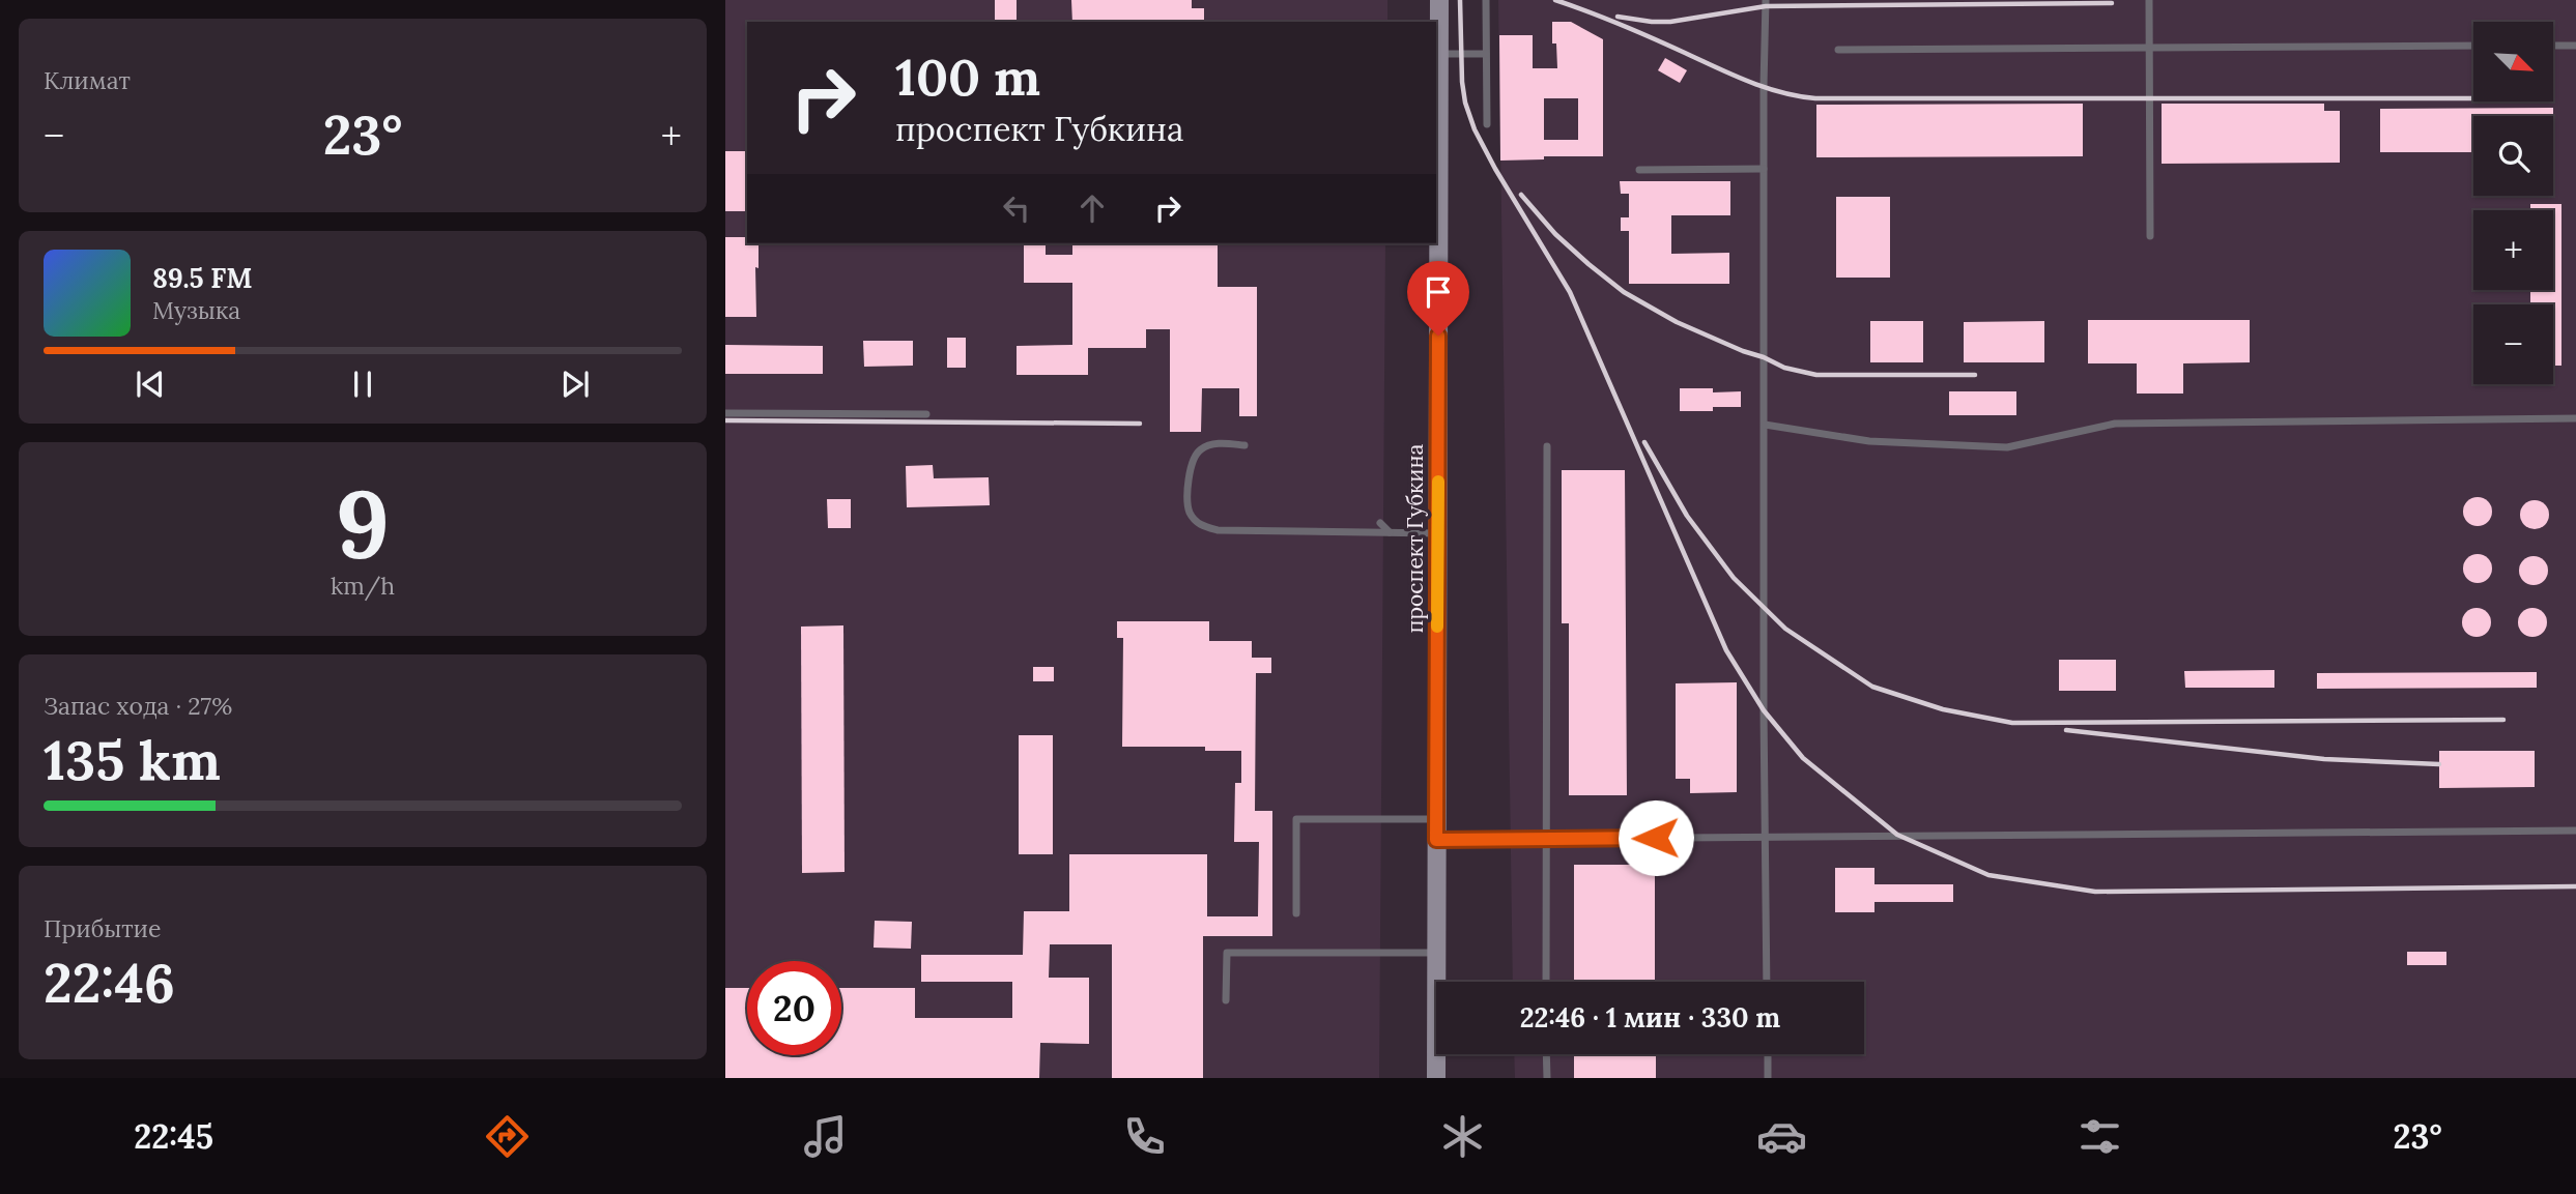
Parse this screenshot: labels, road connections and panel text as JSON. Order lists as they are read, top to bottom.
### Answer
{
  "streets": {
    "main road": ["проспект Губкина"]
  },
  "north": "bottom right",
  "page": {
    "tile": [
      "Климат",
      ["9", "km/h"],
      ["Запас хода · 27%", "135 km"],
      ["Прибытие", "22:46"]
    ],
    "map_buttons": ["+", "−"],
    "turn": ["100 m", "проспект Губкина"],
    "heat": ["−", "23°", "+"],
    "song": ["89.5 FM", "Музыка"],
    "limit": "20",
    "trip": "22:46 · 1 мин · 330 m",
    "tabs": ["22:45", "23°"]
  }
}
